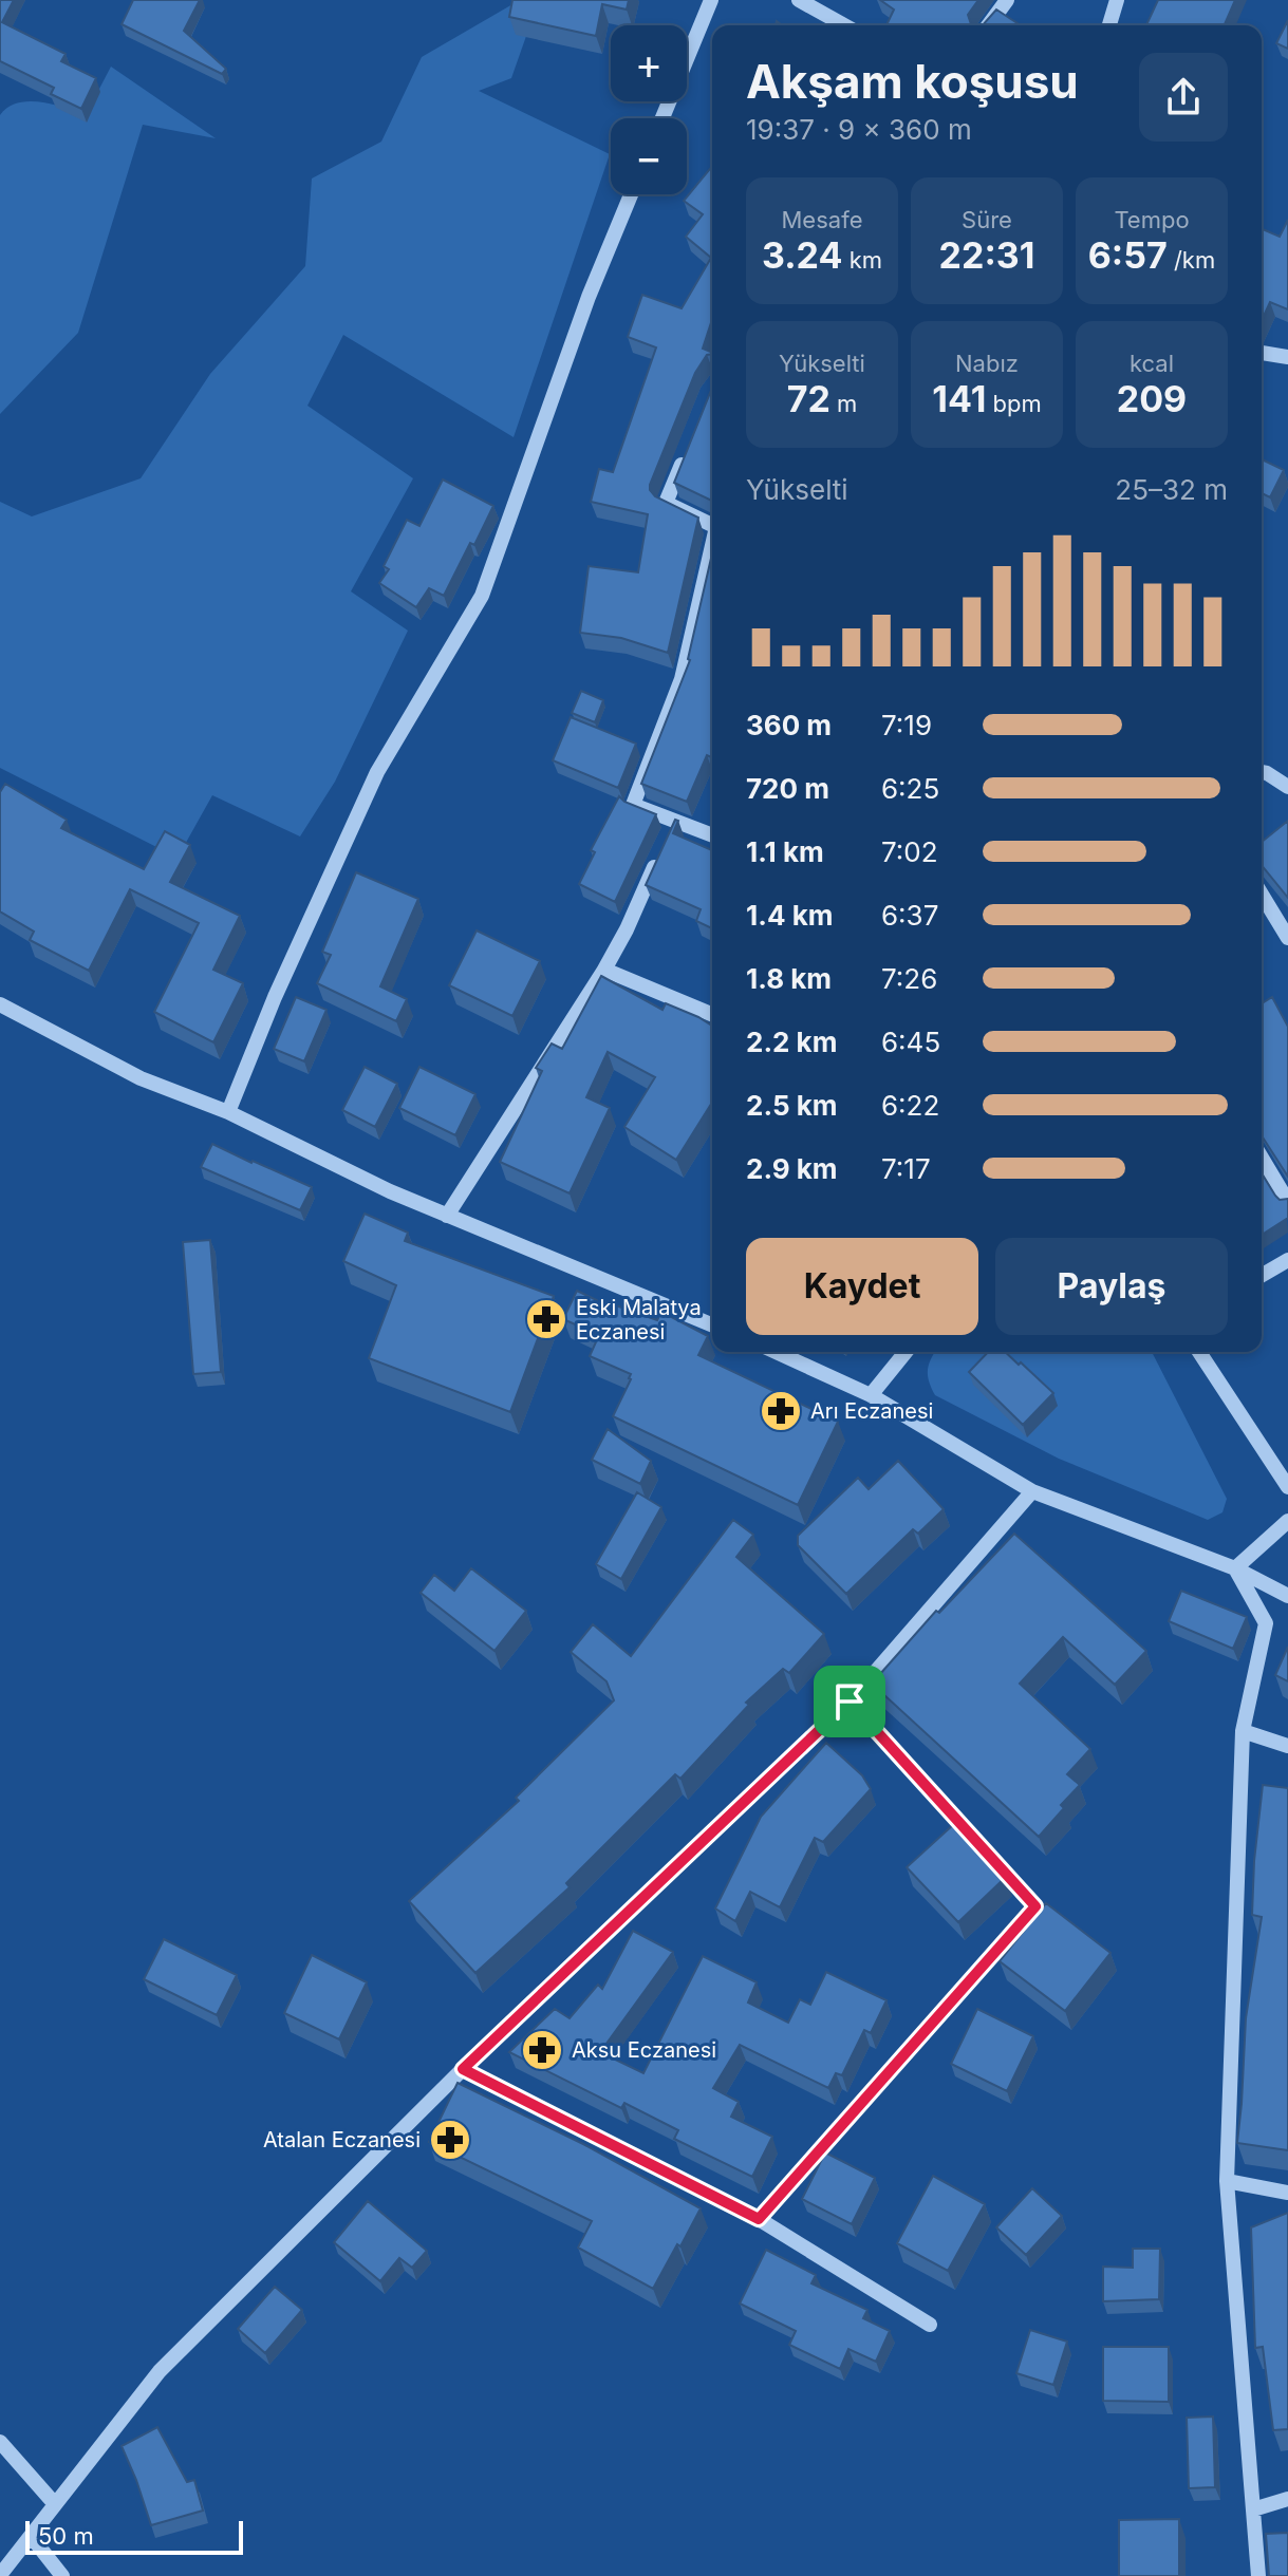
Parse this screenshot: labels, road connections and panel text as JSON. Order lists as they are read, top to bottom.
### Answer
{
  "places": {
    "pharmacy": [
      "Eski Malatya Eczanesi",
      "Arı Eczanesi",
      "Aksu Eczanesi",
      "Atalan Eczanesi"
    ]
  },
  "scale_bar": "50 m",
  "page": {
    "map_buttons": ["+", "−"],
    "heading": ["Akşam koşusu", "19:37 · 9 × 360 m"],
    "stats": [
      ["Mesafe", "3.24 km"],
      ["Süre", "22:31"],
      ["Tempo", "6:57 /km"],
      ["Yükselti", "72 m"],
      ["Nabız", "141 bpm"],
      ["kcal", "209"]
    ],
    "chart": ["Yükselti", "25–32 m"],
    "list": [
      {
        "name": "360 m",
        "note": "7:19"
      },
      {
        "name": "720 m",
        "note": "6:25"
      },
      {
        "name": "1.1 km",
        "note": "7:02"
      },
      {
        "name": "1.4 km",
        "note": "6:37"
      },
      {
        "name": "1.8 km",
        "note": "7:26"
      },
      {
        "name": "2.2 km",
        "note": "6:45"
      },
      {
        "name": "2.5 km",
        "note": "6:22"
      },
      {
        "name": "2.9 km",
        "note": "7:17"
      }
    ],
    "buttons": ["Kaydet", "Paylaş"],
    "scale": "50 m"
  }
}
